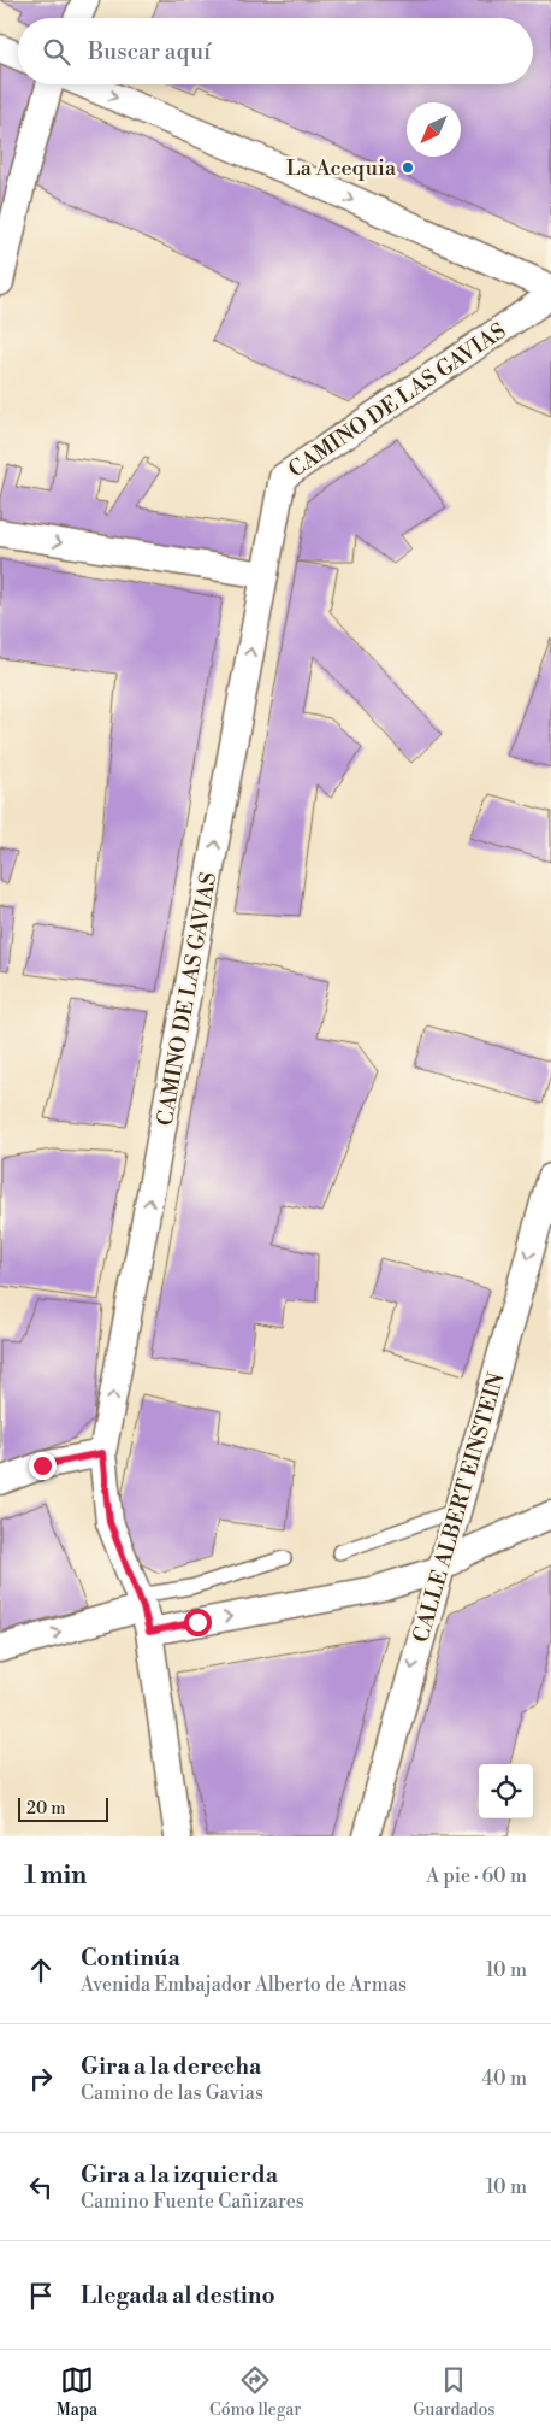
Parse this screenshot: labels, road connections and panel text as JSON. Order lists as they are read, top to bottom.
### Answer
{
  "streets": {
    "street": ["CAMINO DE LAS GAVIAS", "CALLE ALBERT EINSTEIN"]
  },
  "one_way": ["CAMINO DE LAS GAVIAS", "CALLE ALBERT EINSTEIN"],
  "places": ["La Acequia"],
  "scale_bar": "20 m",
  "north": "bottom left",
  "page": {
    "search": "Buscar aquí",
    "scale": "20 m",
    "heading": ["1 min", "A pie · 60 m"],
    "list": [
      ["Continúa", "Avenida Embajador Alberto de Armas", "10 m"],
      ["Gira a la derecha", "Camino de las Gavias", "40 m"],
      ["Gira a la izquierda", "Camino Fuente Cañizares", "10 m"],
      "Llegada al destino"
    ],
    "nav": ["Mapa", "Cómo llegar", "Guardados"]
  }
}
